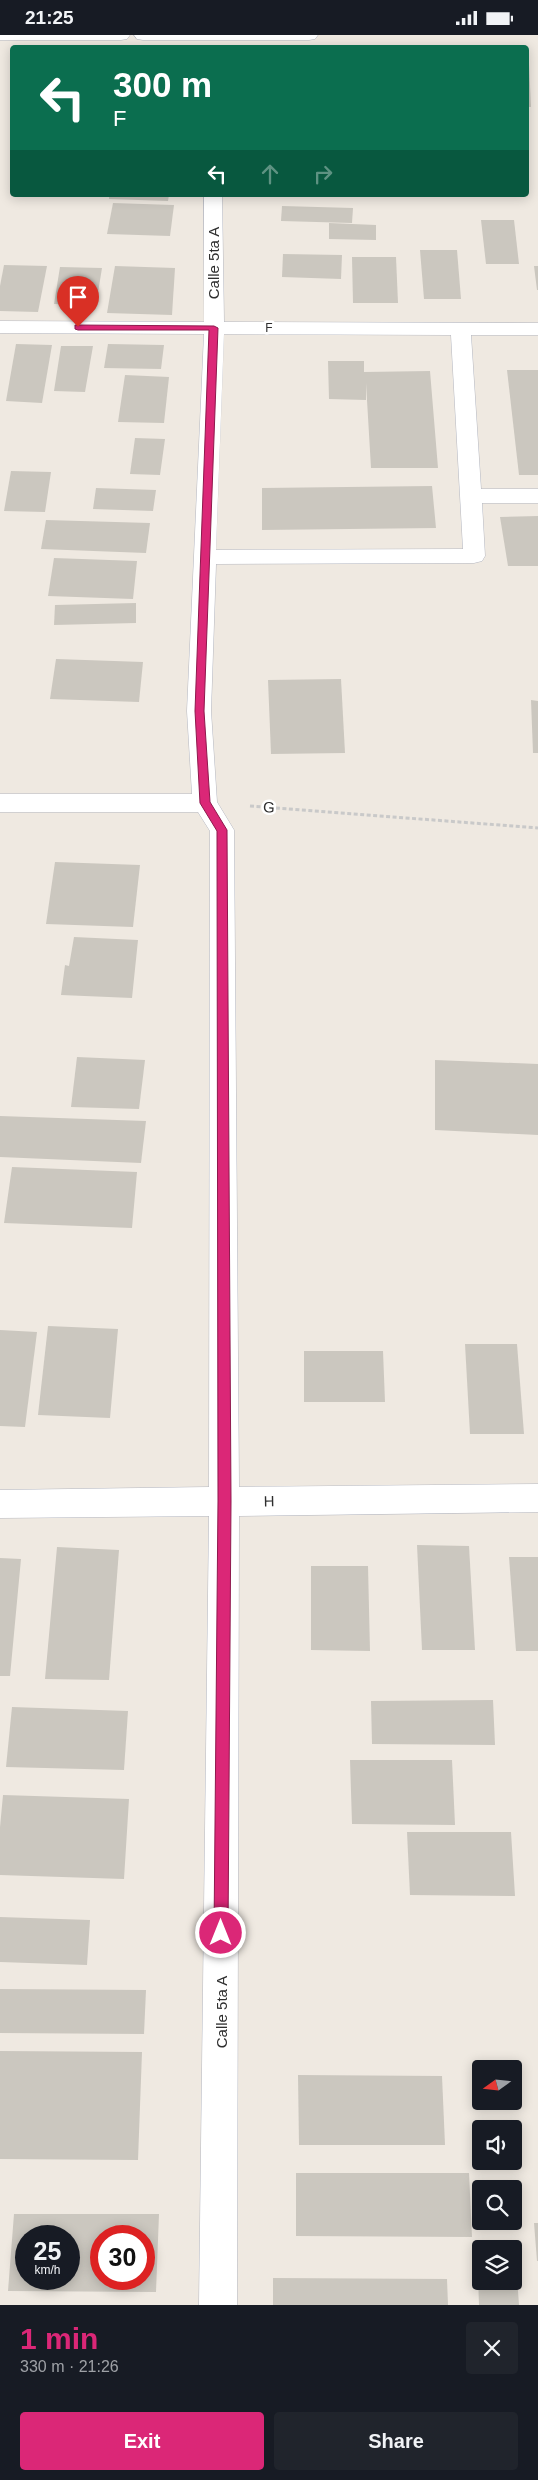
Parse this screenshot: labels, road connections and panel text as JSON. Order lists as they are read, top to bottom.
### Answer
{
  "streets": {
    "street": ["Calle 5ta A", "F", "H"],
    "path": ["G"]
  },
  "crossings": [
    ["Calle 5ta A", "F"],
    ["Calle 5ta A", "G"],
    ["Calle 5ta A", "H"]
  ],
  "north": "left",
  "page": {
    "status": "21:25",
    "turn": ["300 m", "F"],
    "speed": "25 km/h",
    "limit": "30",
    "heading": ["1 min", "330 m · 21:26"],
    "buttons": ["Exit", "Share"]
  }
}
